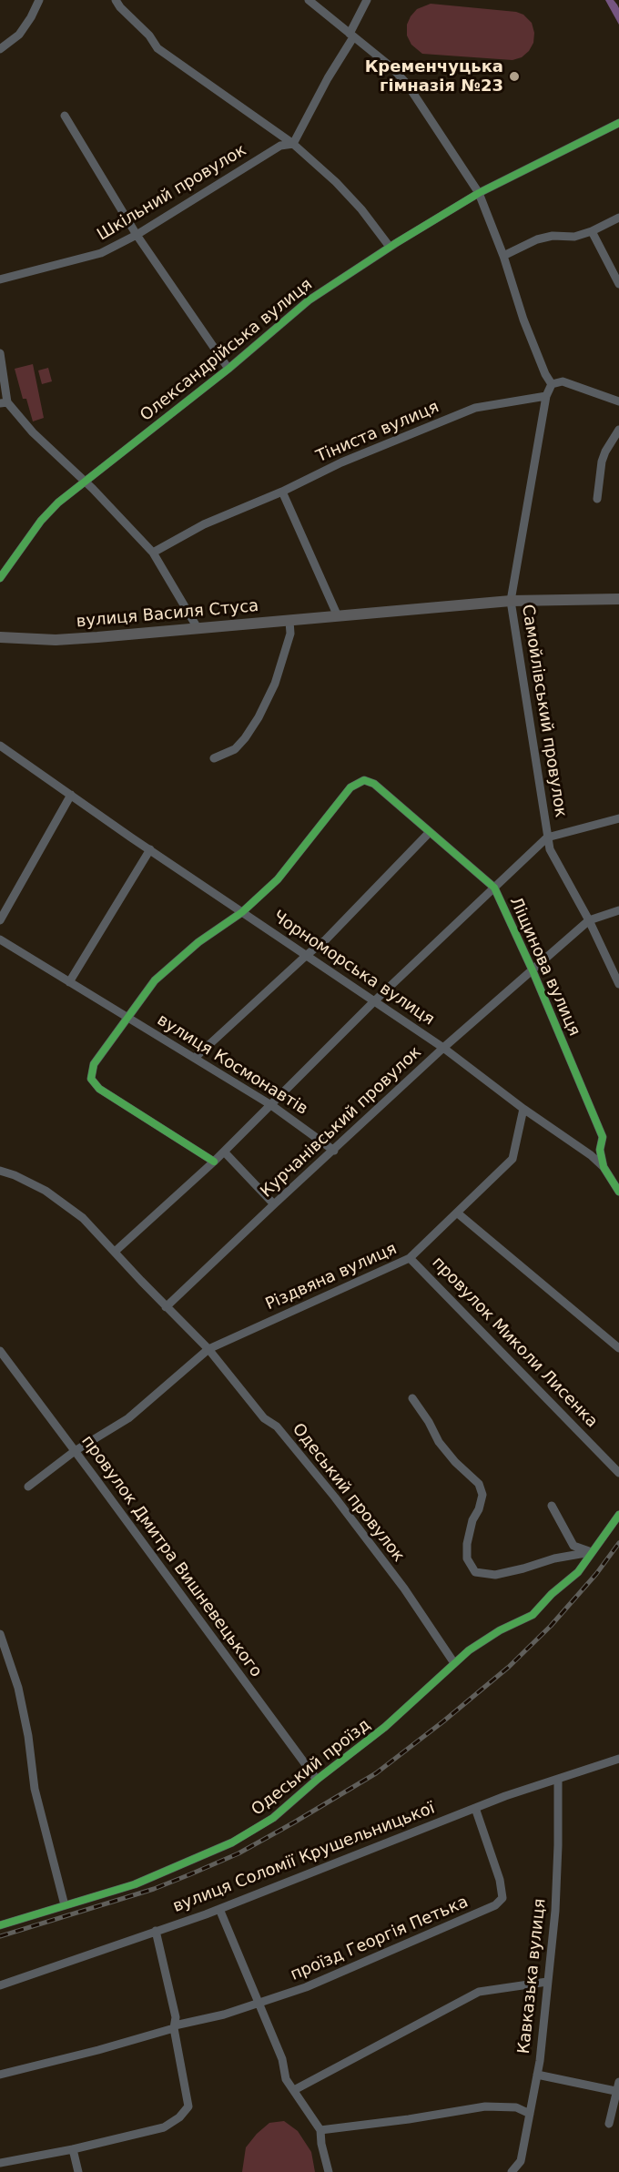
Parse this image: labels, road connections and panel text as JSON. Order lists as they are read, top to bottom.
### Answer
{
  "streets": {
    "main road": ["вулиця Василя Стуса"],
    "street": [
      "Шкільний провулок",
      "Олександрійська вулиця",
      "Тіниста вулиця",
      "Самойлівський провулок",
      "Ліщинова вулиця",
      "Чорноморська вулиця",
      "вулиця Космонавтів",
      "Курчанівський провулок",
      "Різдвяна вулиця",
      "провулок Миколи Лисенка",
      "Одеський провулок",
      "провулок Дмитра Вишневецького",
      "Одеський проїзд",
      "вулиця Соломії Крушельницької",
      "проїзд Георгія Петька",
      "Кавказька вулиця"
    ]
  },
  "crossings": [
    ["Тіниста вулиця", "Самойлівський провулок"],
    ["вулиця Василя Стуса", "Самойлівський провулок"],
    ["Самойлівський провулок", "Курчанівський провулок"],
    ["Ліщинова вулиця", "Чорноморська вулиця"],
    ["Ліщинова вулиця", "вулиця Космонавтів"],
    ["Ліщинова вулиця", "Курчанівський провулок"],
    ["Чорноморська вулиця", "Курчанівський провулок"],
    ["Чорноморська вулиця", "Різдвяна вулиця"],
    ["вулиця Космонавтів", "Курчанівський провулок"],
    ["Різдвяна вулиця", "провулок Миколи Лисенка"],
    ["Різдвяна вулиця", "Одеський провулок"],
    ["Різдвяна вулиця", "провулок Дмитра Вишневецького"],
    ["Одеський провулок", "Одеський проїзд"],
    ["провулок Дмитра Вишневецького", "Одеський проїзд"],
    ["вулиця Соломії Крушельницької", "проїзд Георгія Петька"],
    ["вулиця Соломії Крушельницької", "Кавказька вулиця"]
  ],
  "places": ["Кременчуцька гімназія №23"]
}
